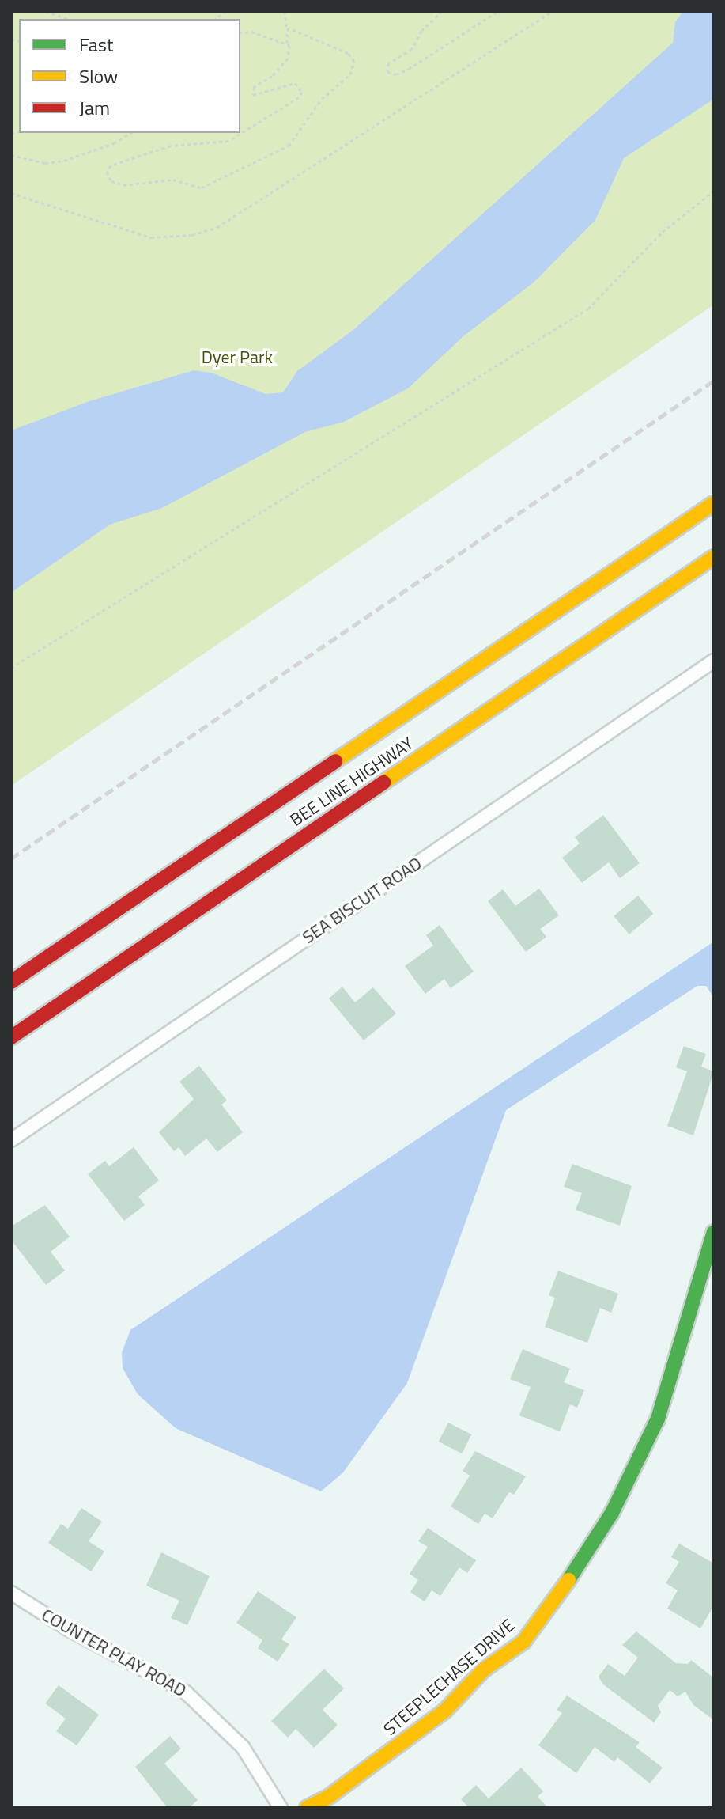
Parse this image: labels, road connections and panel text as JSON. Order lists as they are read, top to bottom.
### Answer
{
  "streets": {
    "main road": ["BEE LINE HIGHWAY", "STEEPLECHASE DRIVE"],
    "street": ["SEA BISCUIT ROAD", "COUNTER PLAY ROAD"]
  },
  "parks": ["Dyer Park"],
  "legend": ["Fast", "Slow", "Jam"]
}
